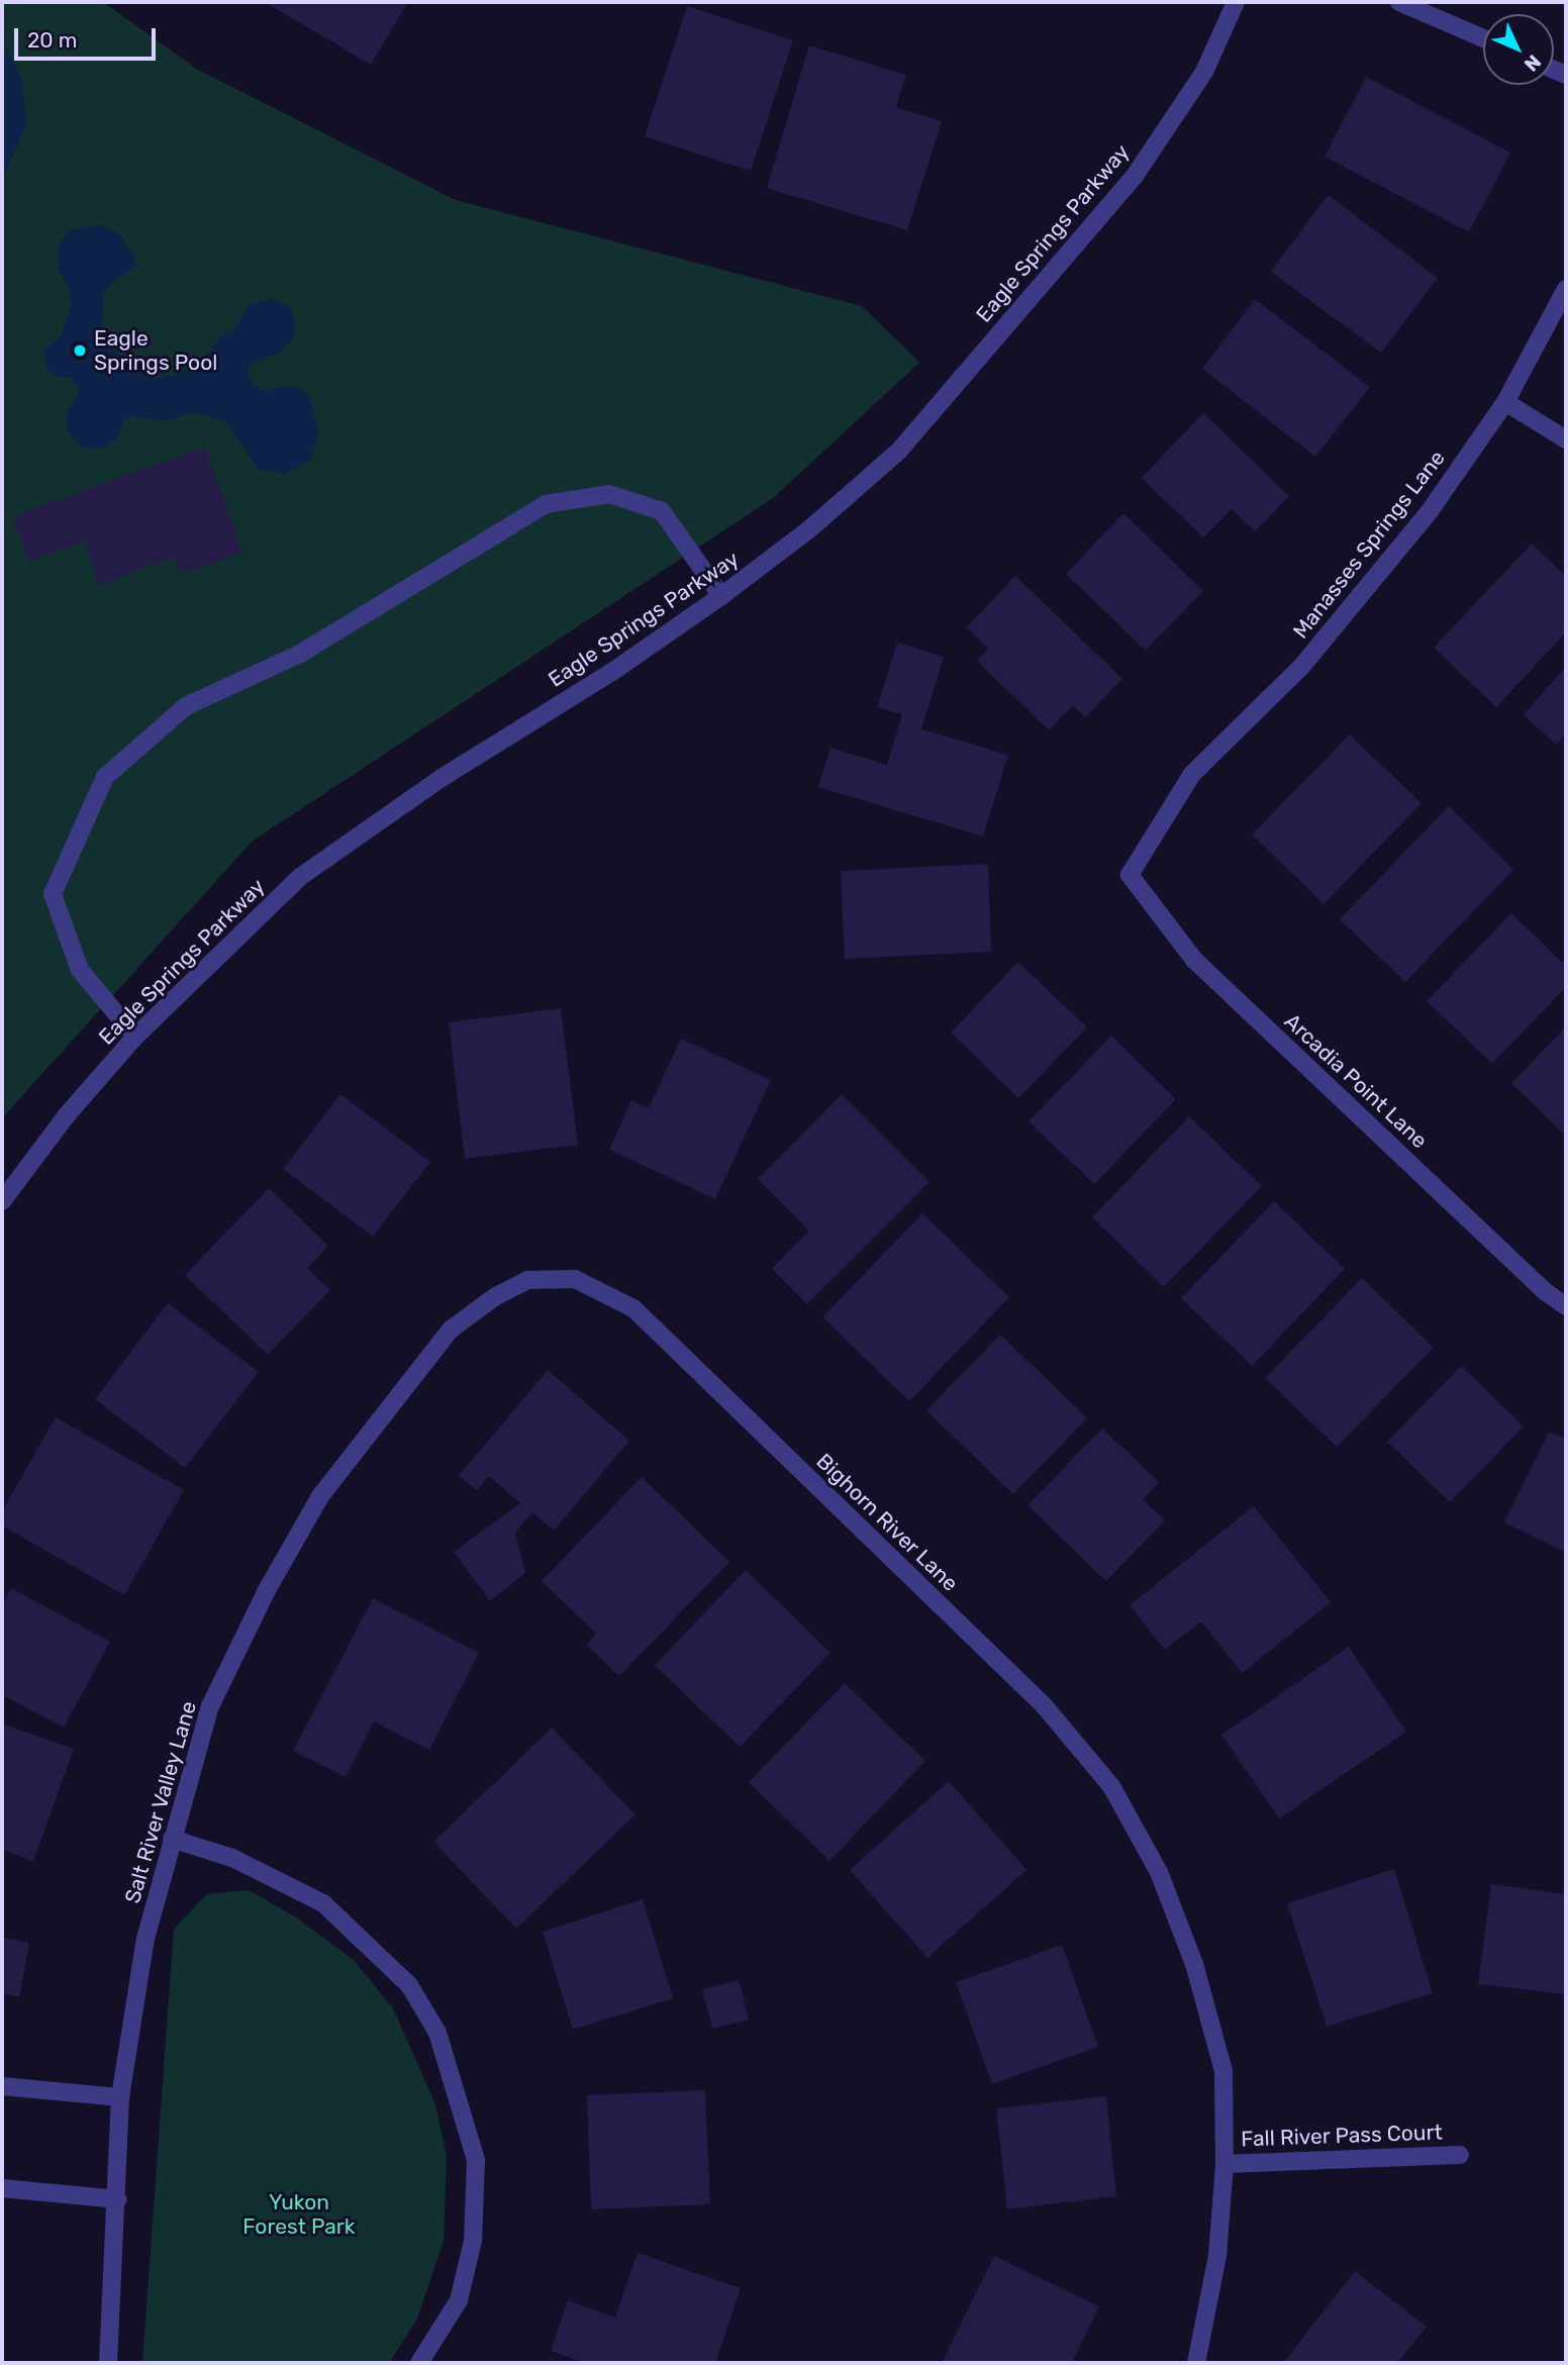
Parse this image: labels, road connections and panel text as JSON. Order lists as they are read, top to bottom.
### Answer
{
  "streets": {
    "street": [
      "Eagle Springs Parkway",
      "Manasses Springs Lane",
      "Arcadia Point Lane",
      "Bighorn River Lane",
      "Salt River Valley Lane",
      "Fall River Pass Court"
    ]
  },
  "crossings": [
    ["Manasses Springs Lane", "Arcadia Point Lane"],
    ["Bighorn River Lane", "Salt River Valley Lane"],
    ["Bighorn River Lane", "Fall River Pass Court"]
  ],
  "parks": ["Yukon Forest Park"],
  "places": ["Eagle Springs Pool"],
  "scale_bar": "20 m",
  "north": "bottom right"
}
